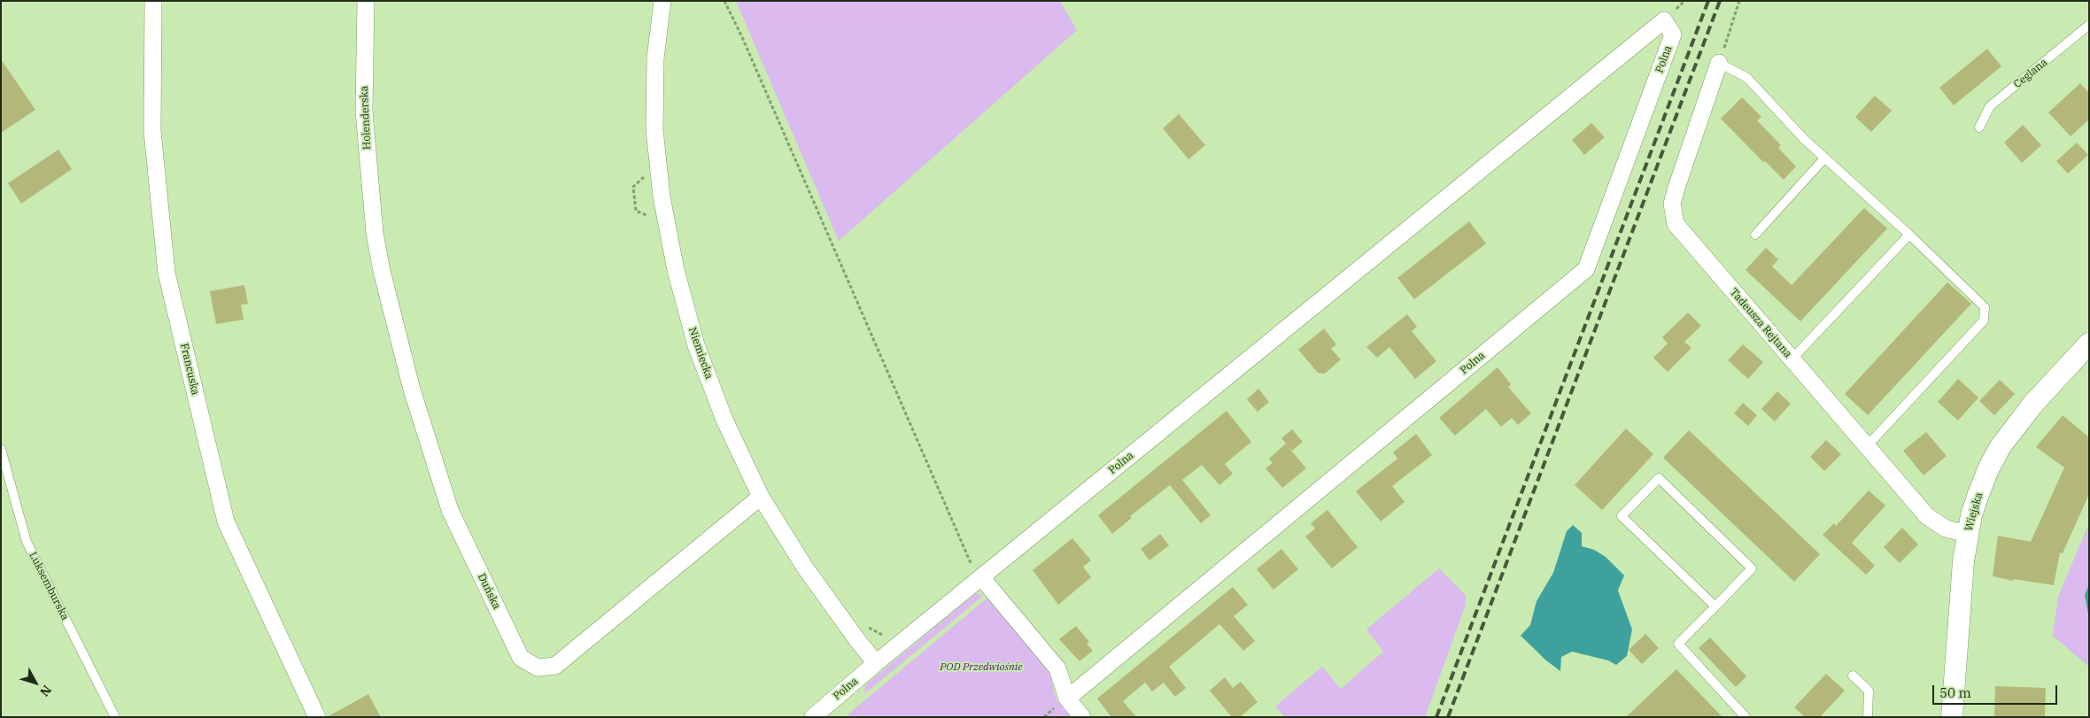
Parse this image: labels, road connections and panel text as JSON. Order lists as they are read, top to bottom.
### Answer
{
  "streets": {
    "street": [
      "Polna",
      "Holenderska",
      "Tadeusza Rejtana",
      "Niemiecka",
      "Francuska",
      "Wiejska",
      "Duńska"
    ],
    "lane": ["Ceglana", "Luksemburska"]
  },
  "crossings": [
    ["Polna", "Niemiecka"],
    ["Holenderska", "Duńska"],
    ["Tadeusza Rejtana", "Wiejska"],
    ["Niemiecka", "Duńska"]
  ],
  "parks": ["POD Przedwiośnie"],
  "scale_bar": "50 m",
  "north": "bottom right"
}
